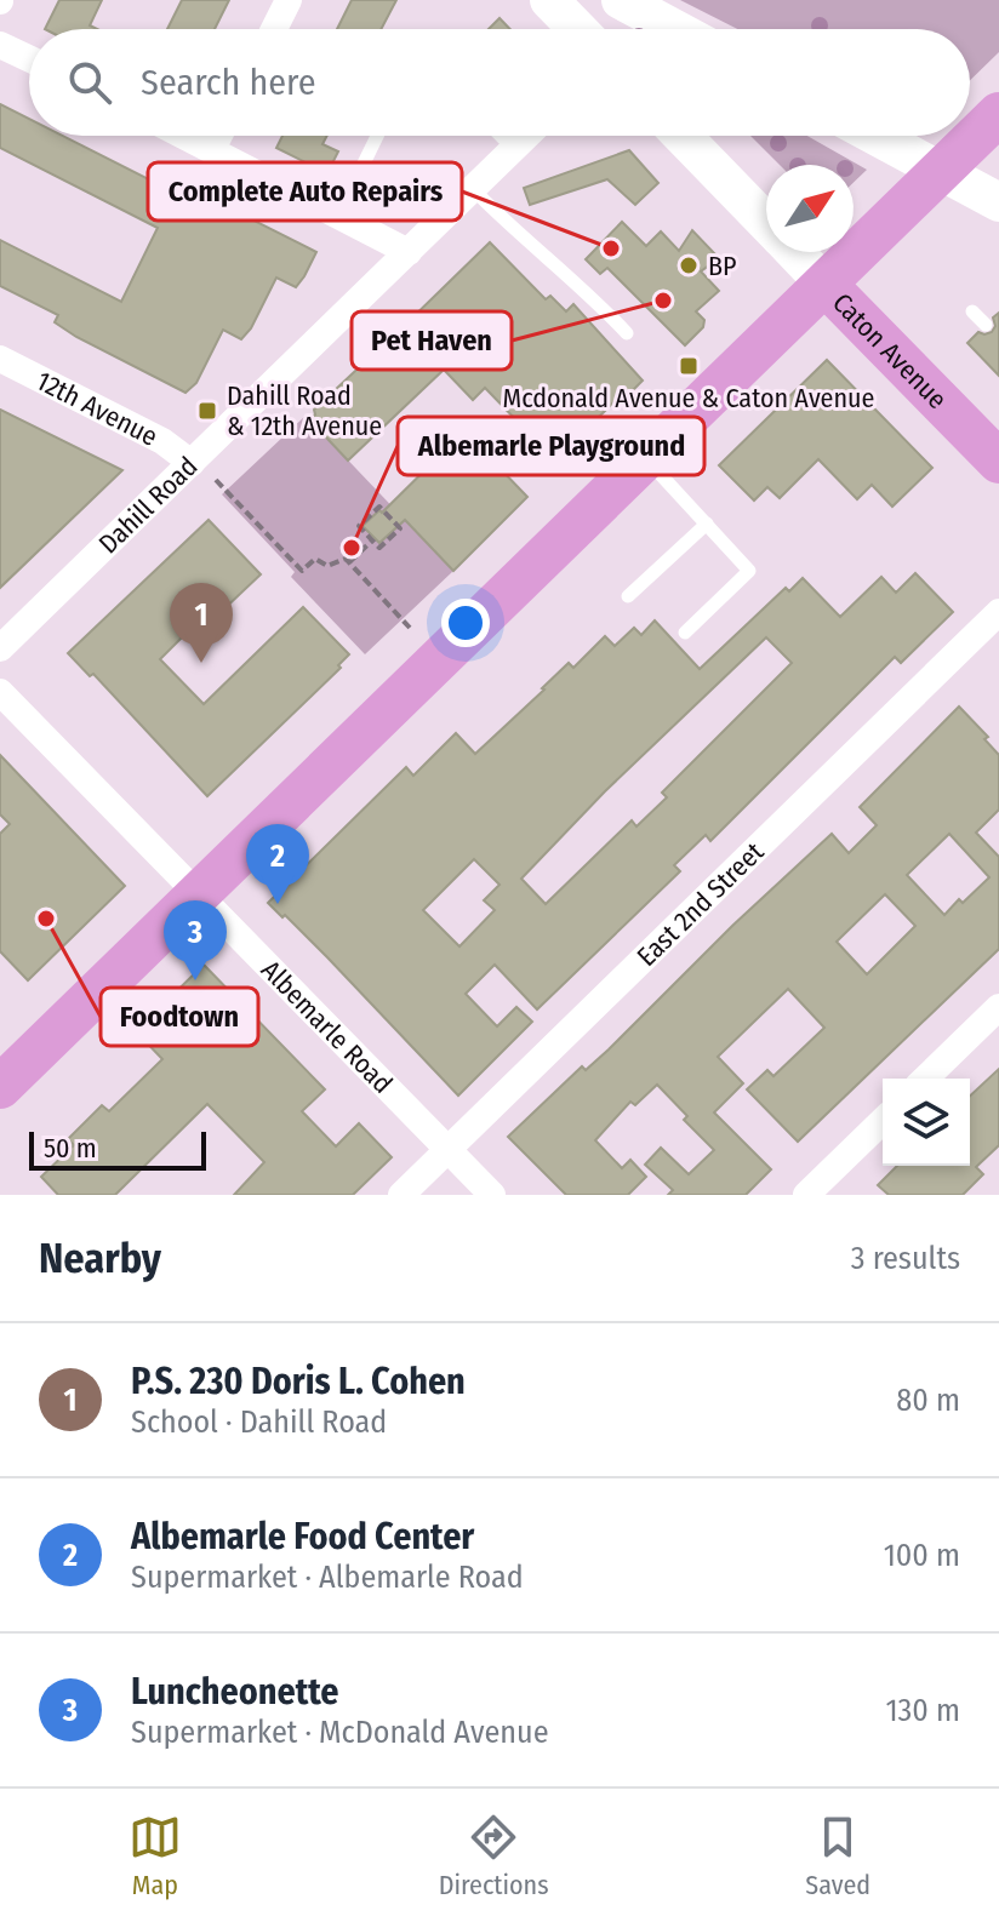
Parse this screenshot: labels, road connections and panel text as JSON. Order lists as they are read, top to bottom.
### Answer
{
  "streets": {
    "main road": ["Caton Avenue"],
    "street": [
      "12th Avenue",
      "Dahill Road",
      "East 2nd Street",
      "Albemarle Road"
    ]
  },
  "crossings": [
    ["12th Avenue", "Dahill Road"],
    ["East 2nd Street", "Albemarle Road"]
  ],
  "places": {
    "other": [
      "Complete Auto Repairs",
      "BP",
      "Pet Haven",
      "Albemarle Playground",
      "Foodtown"
    ],
    "transit": ["Mcdonald Avenue & Caton Avenue", "Dahill Road & 12th Avenue"]
  },
  "scale_bar": "50 m",
  "north": "top right",
  "page": {
    "search": "Search here",
    "pins": ["1", "2", "3"],
    "scale": "50 m",
    "heading": ["Nearby", "3 results"],
    "list": [
      {
        "mark": "1",
        "name": "P.S. 230 Doris L. Cohen",
        "note": "School · Dahill Road",
        "value": "80 m"
      },
      {
        "mark": "2",
        "name": "Albemarle Food Center",
        "note": "Supermarket · Albemarle Road",
        "value": "100 m"
      },
      {
        "mark": "3",
        "name": "Luncheonette",
        "note": "Supermarket · McDonald Avenue",
        "value": "130 m"
      }
    ],
    "nav": ["Map", "Directions", "Saved"]
  }
}
